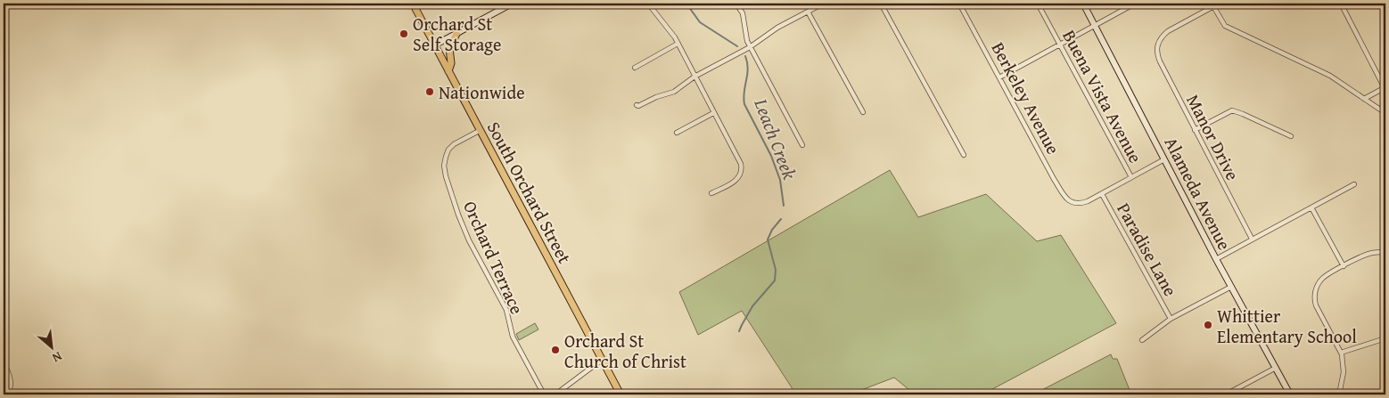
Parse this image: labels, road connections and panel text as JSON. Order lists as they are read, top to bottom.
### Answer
{
  "streets": {
    "main road": ["South Orchard Street"],
    "street": [
      "Buena Vista Avenue",
      "Berkeley Avenue",
      "Manor Drive",
      "Alameda Avenue",
      "Paradise Lane",
      "Orchard Terrace"
    ]
  },
  "crossings": [
    ["Berkeley Avenue", "Paradise Lane"],
    ["South Orchard Street", "Orchard Terrace"]
  ],
  "water": ["Leach Creek"],
  "places": [
    "Orchard St Self Storage",
    "Nationwide",
    "Whittier Elementary School",
    "Orchard St Church of Christ"
  ],
  "north": "bottom right"
}
